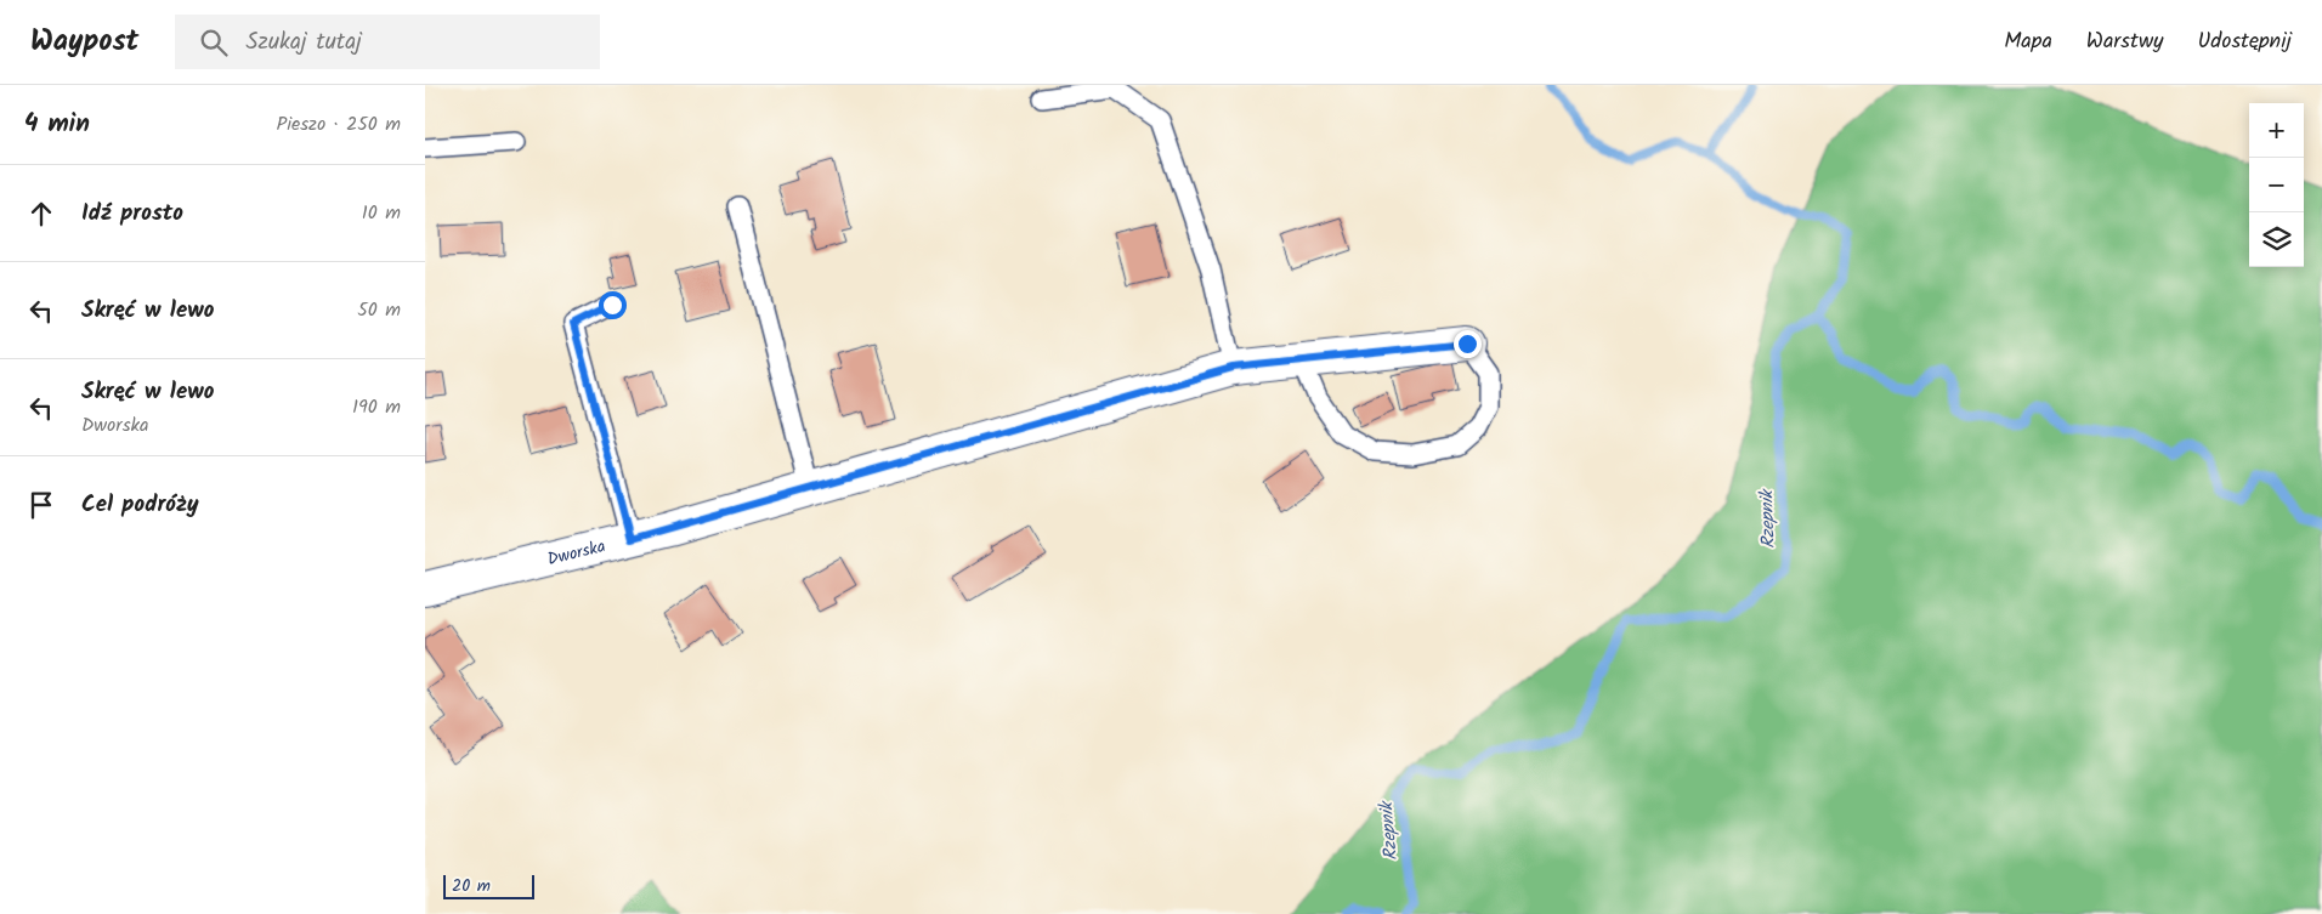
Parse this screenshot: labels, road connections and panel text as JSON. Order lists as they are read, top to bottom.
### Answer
{
  "streets": {
    "street": ["Dworska"]
  },
  "water": ["Rzepnik"],
  "scale_bar": "20 m",
  "page": {
    "header": "Waypost",
    "search": "Szukaj tutaj",
    "nav": ["Mapa", "Warstwy", "Udostępnij"],
    "heading": ["4 min", "Pieszo · 250 m"],
    "map_buttons": ["+", "−"],
    "list": [
      ["Idź prosto", "10 m"],
      ["Skręć w lewo", "50 m"],
      ["Skręć w lewo", "Dworska", "190 m"],
      "Cel podróży"
    ],
    "scale": "20 m"
  }
}
